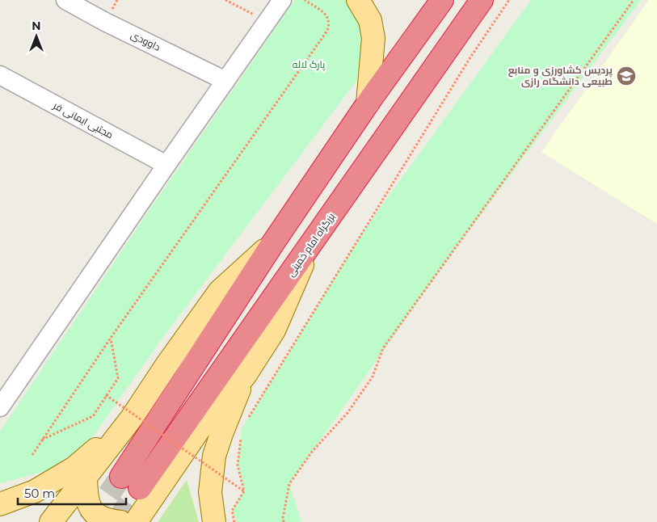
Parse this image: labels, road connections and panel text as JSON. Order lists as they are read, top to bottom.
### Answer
{
  "streets": {
    "highway": ["بزرگراه امام خمینی"],
    "street": ["داوودی", "مجتبی ایمانی فر"]
  },
  "parks": ["پارک لاله"],
  "places": {
    "school or university": ["پردیس کشاورزی و منابع طبیعی دانشگاه رازی"]
  },
  "scale_bar": "50 m",
  "north": "top"
}
